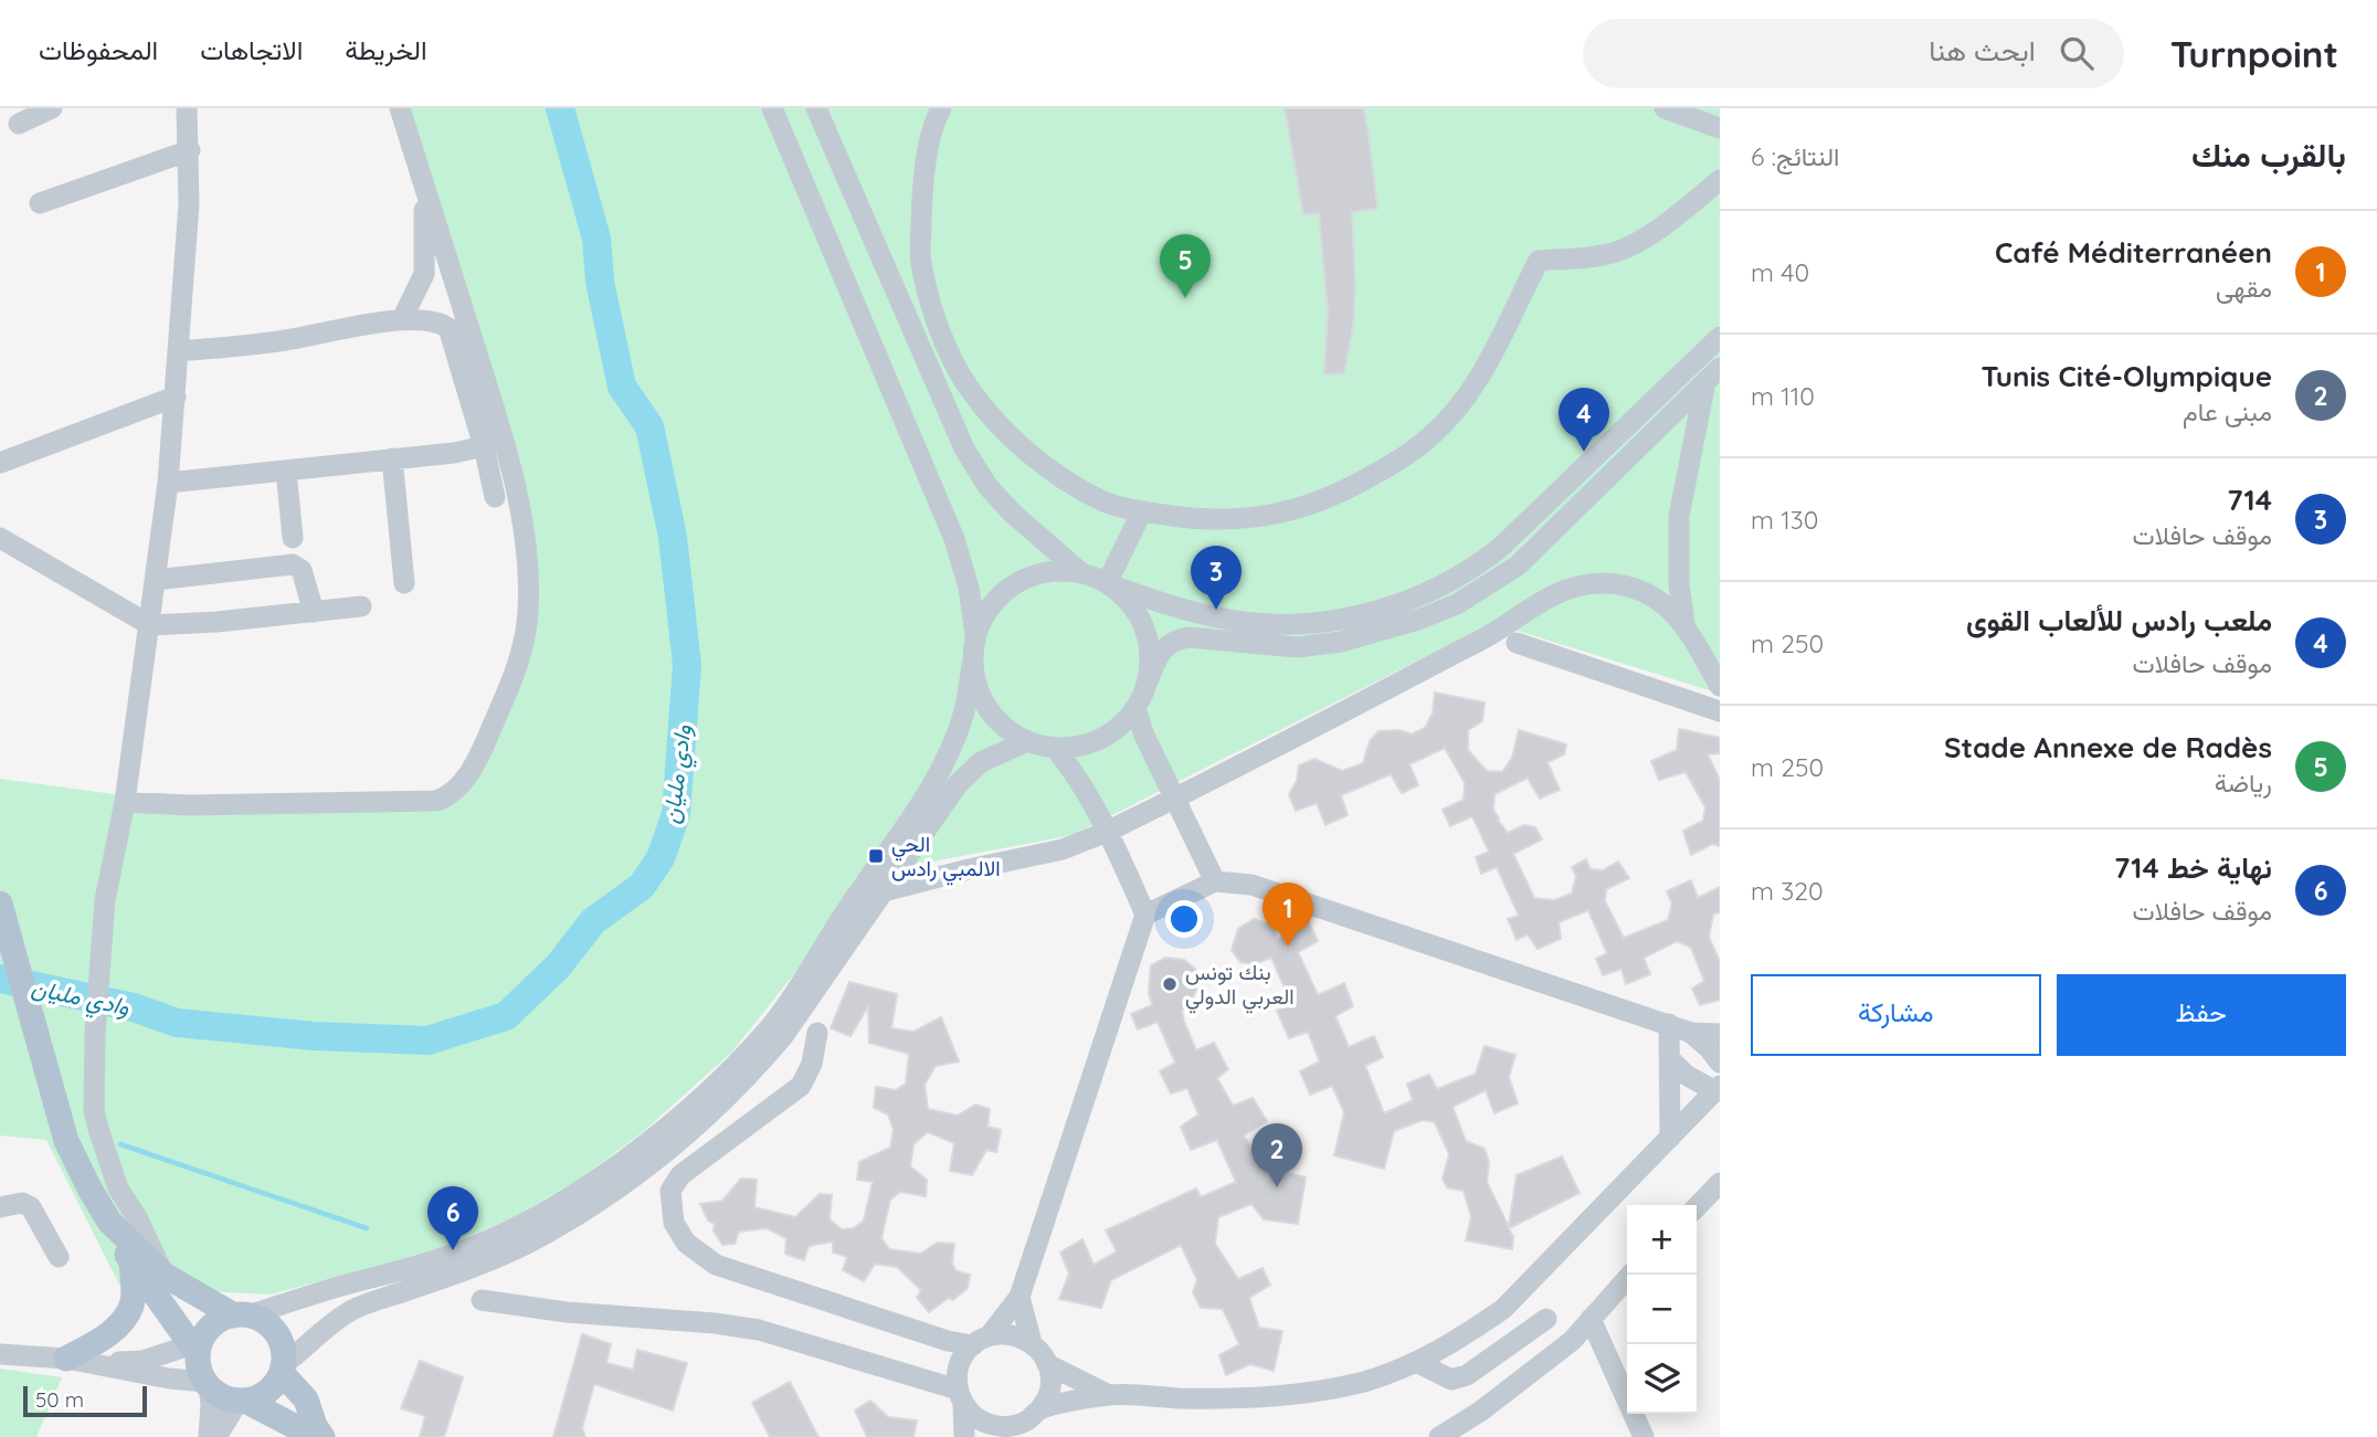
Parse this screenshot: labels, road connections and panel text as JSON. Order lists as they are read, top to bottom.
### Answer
{
  "water": ["وادي مليان"],
  "places": {
    "transit": ["الحي الالمبي رادس"],
    "other": ["بنك تونس العربي الدولي"]
  },
  "scale_bar": "50 m",
  "page": {
    "header": "Turnpoint",
    "search": "ابحث هنا",
    "nav": ["الخريطة", "الاتجاهات", "المحفوظات"],
    "heading": ["بالقرب منك", "النتائج: 6"],
    "list": [
      {
        "mark": "1",
        "name": "Café Méditerranéen",
        "note": "مقهى",
        "value": "40 m"
      },
      {
        "mark": "2",
        "name": "Tunis Cité-Olympique",
        "note": "مبنى عام",
        "value": "110 m"
      },
      {
        "mark": "3",
        "name": "714",
        "note": "موقف حافلات",
        "value": "130 m"
      },
      {
        "mark": "4",
        "name": "ملعب رادس للألعاب القوى",
        "note": "موقف حافلات",
        "value": "250 m"
      },
      {
        "mark": "5",
        "name": "Stade Annexe de Radès",
        "note": "رياضة",
        "value": "250 m"
      },
      {
        "mark": "6",
        "name": "نهاية خط 714",
        "note": "موقف حافلات",
        "value": "320 m"
      }
    ],
    "pins": [
      "5",
      "4",
      "3",
      "1",
      "2",
      "6"
    ],
    "buttons": ["حفظ", "مشاركة"],
    "map_buttons": ["+", "−"],
    "scale": "50 m"
  }
}
